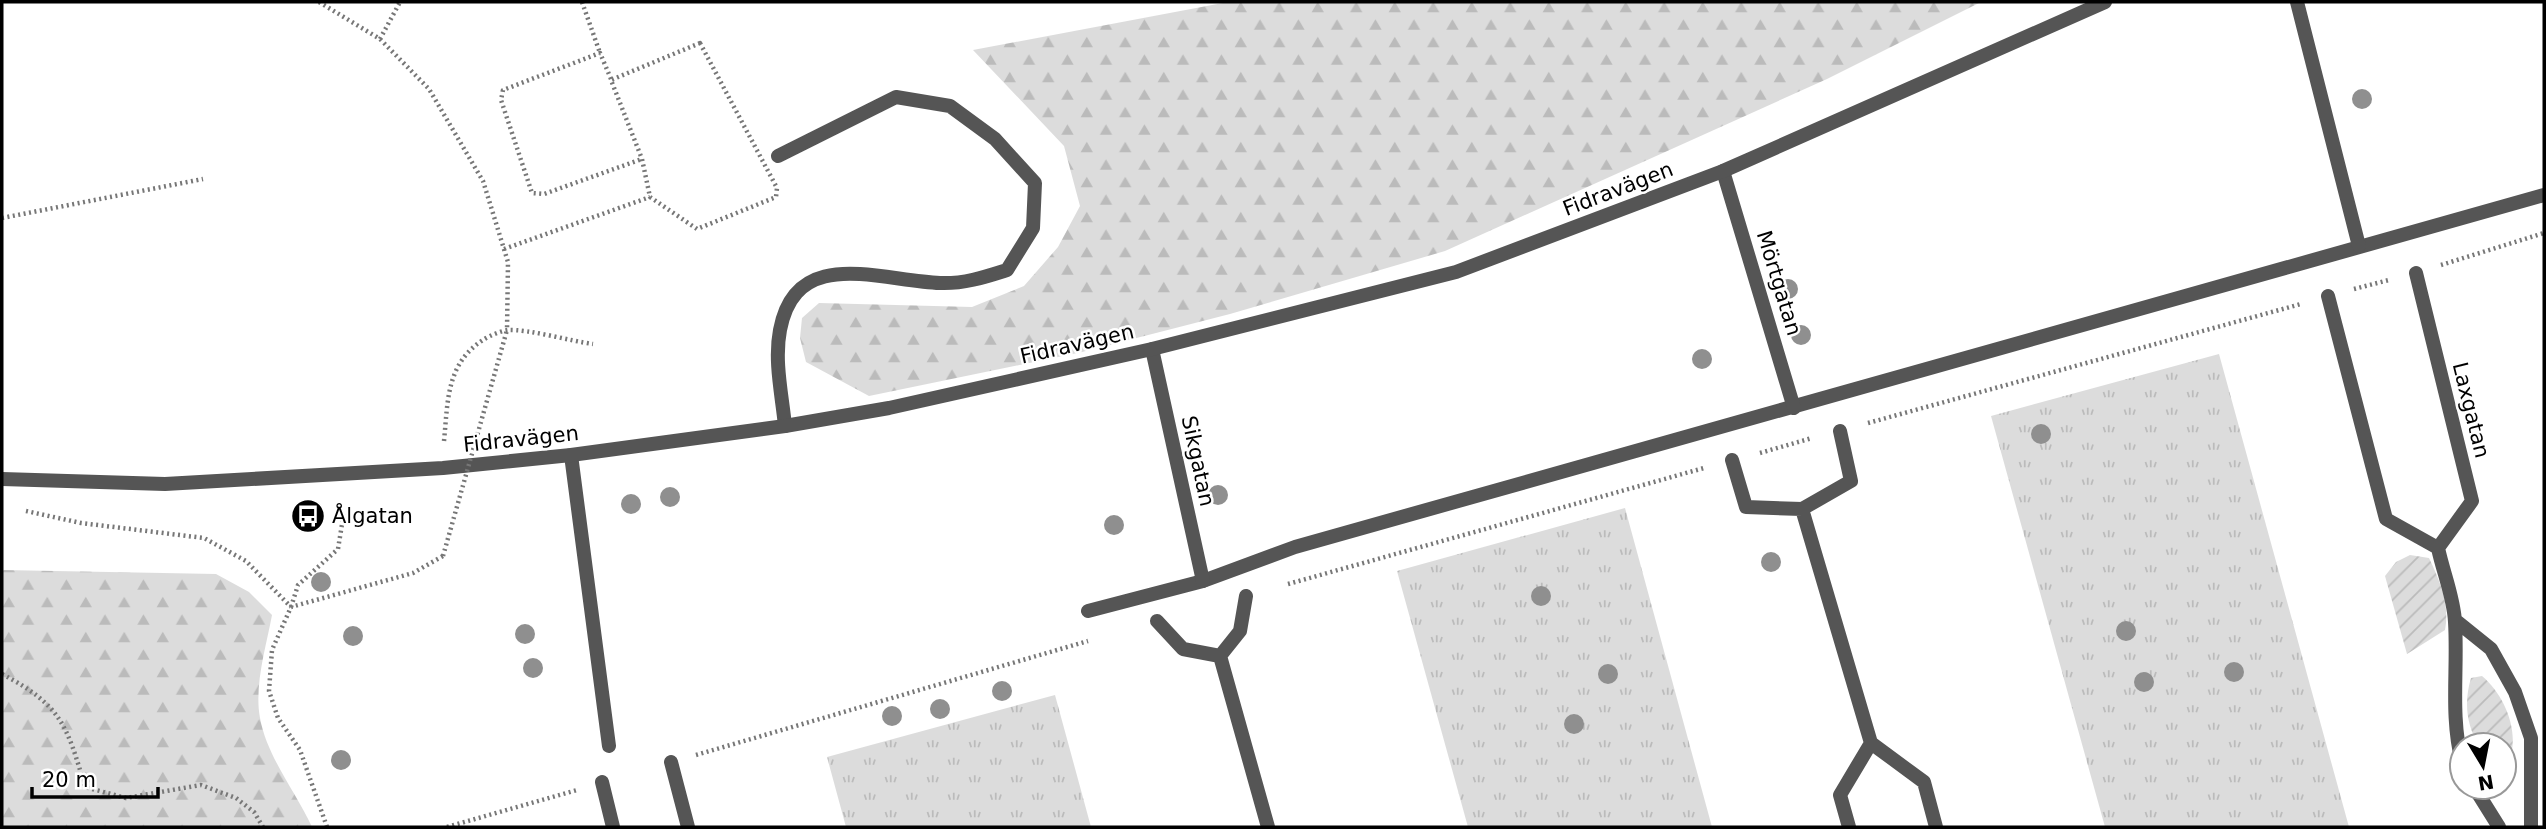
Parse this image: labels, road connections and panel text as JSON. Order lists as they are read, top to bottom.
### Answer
{
  "streets": {
    "street": [
      "Fidravägen",
      "Mörtgatan",
      "Laxgatan",
      "Sikgatan"
    ]
  },
  "crossings": [
    ["Fidravägen", "Mörtgatan"],
    ["Fidravägen", "Sikgatan"]
  ],
  "places": {
    "bus stop": ["Ålgatan"]
  },
  "scale_bar": "20 m",
  "north": "bottom"
}
